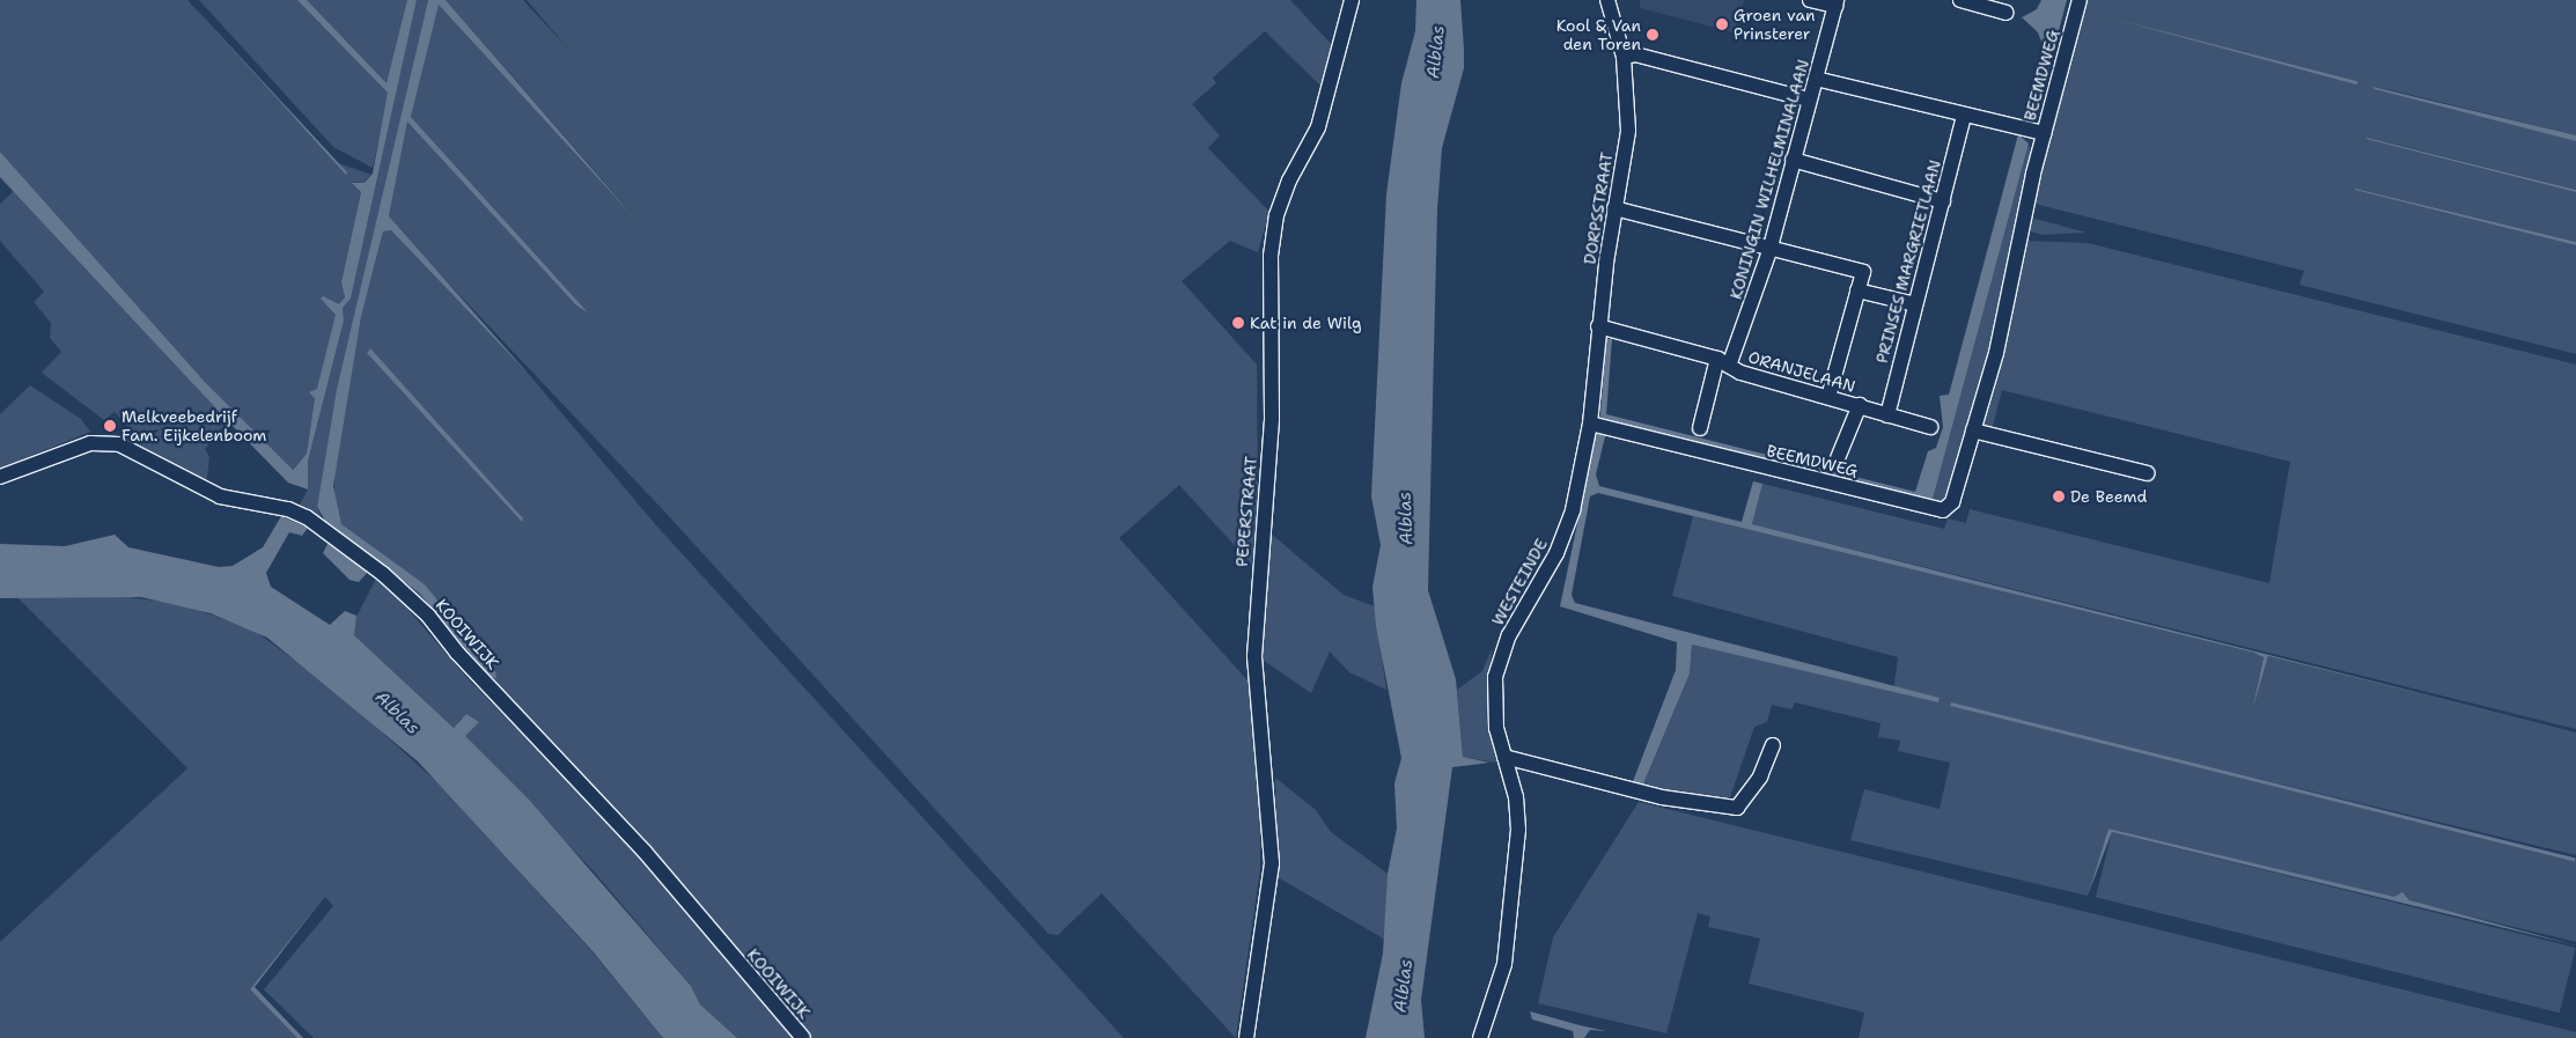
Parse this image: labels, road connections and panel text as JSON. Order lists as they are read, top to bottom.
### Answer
{
  "streets": {
    "street": [
      "BEEMDWEG",
      "KONINGIN WILHELMINALAAN",
      "DORPSSTRAAT",
      "PRINSES MARGRIETLAAN",
      "ORANJELAAN",
      "PEPERSTRAAT",
      "WESTEINDE",
      "KOOIWIJK"
    ]
  },
  "crossings": [
    ["BEEMDWEG", "DORPSSTRAAT"],
    ["BEEMDWEG", "WESTEINDE"],
    ["KONINGIN WILHELMINALAAN", "ORANJELAAN"],
    ["DORPSSTRAAT", "ORANJELAAN"],
    ["DORPSSTRAAT", "WESTEINDE"],
    ["PRINSES MARGRIETLAAN", "ORANJELAAN"]
  ],
  "water": ["Alblas"],
  "places": [
    "Groen van Prinsterer",
    "Kool & Van den Toren",
    "Kat in de Wilg",
    "Melkveebedrijf Fam. Eijkelenboom",
    "De Beemd"
  ]
}
